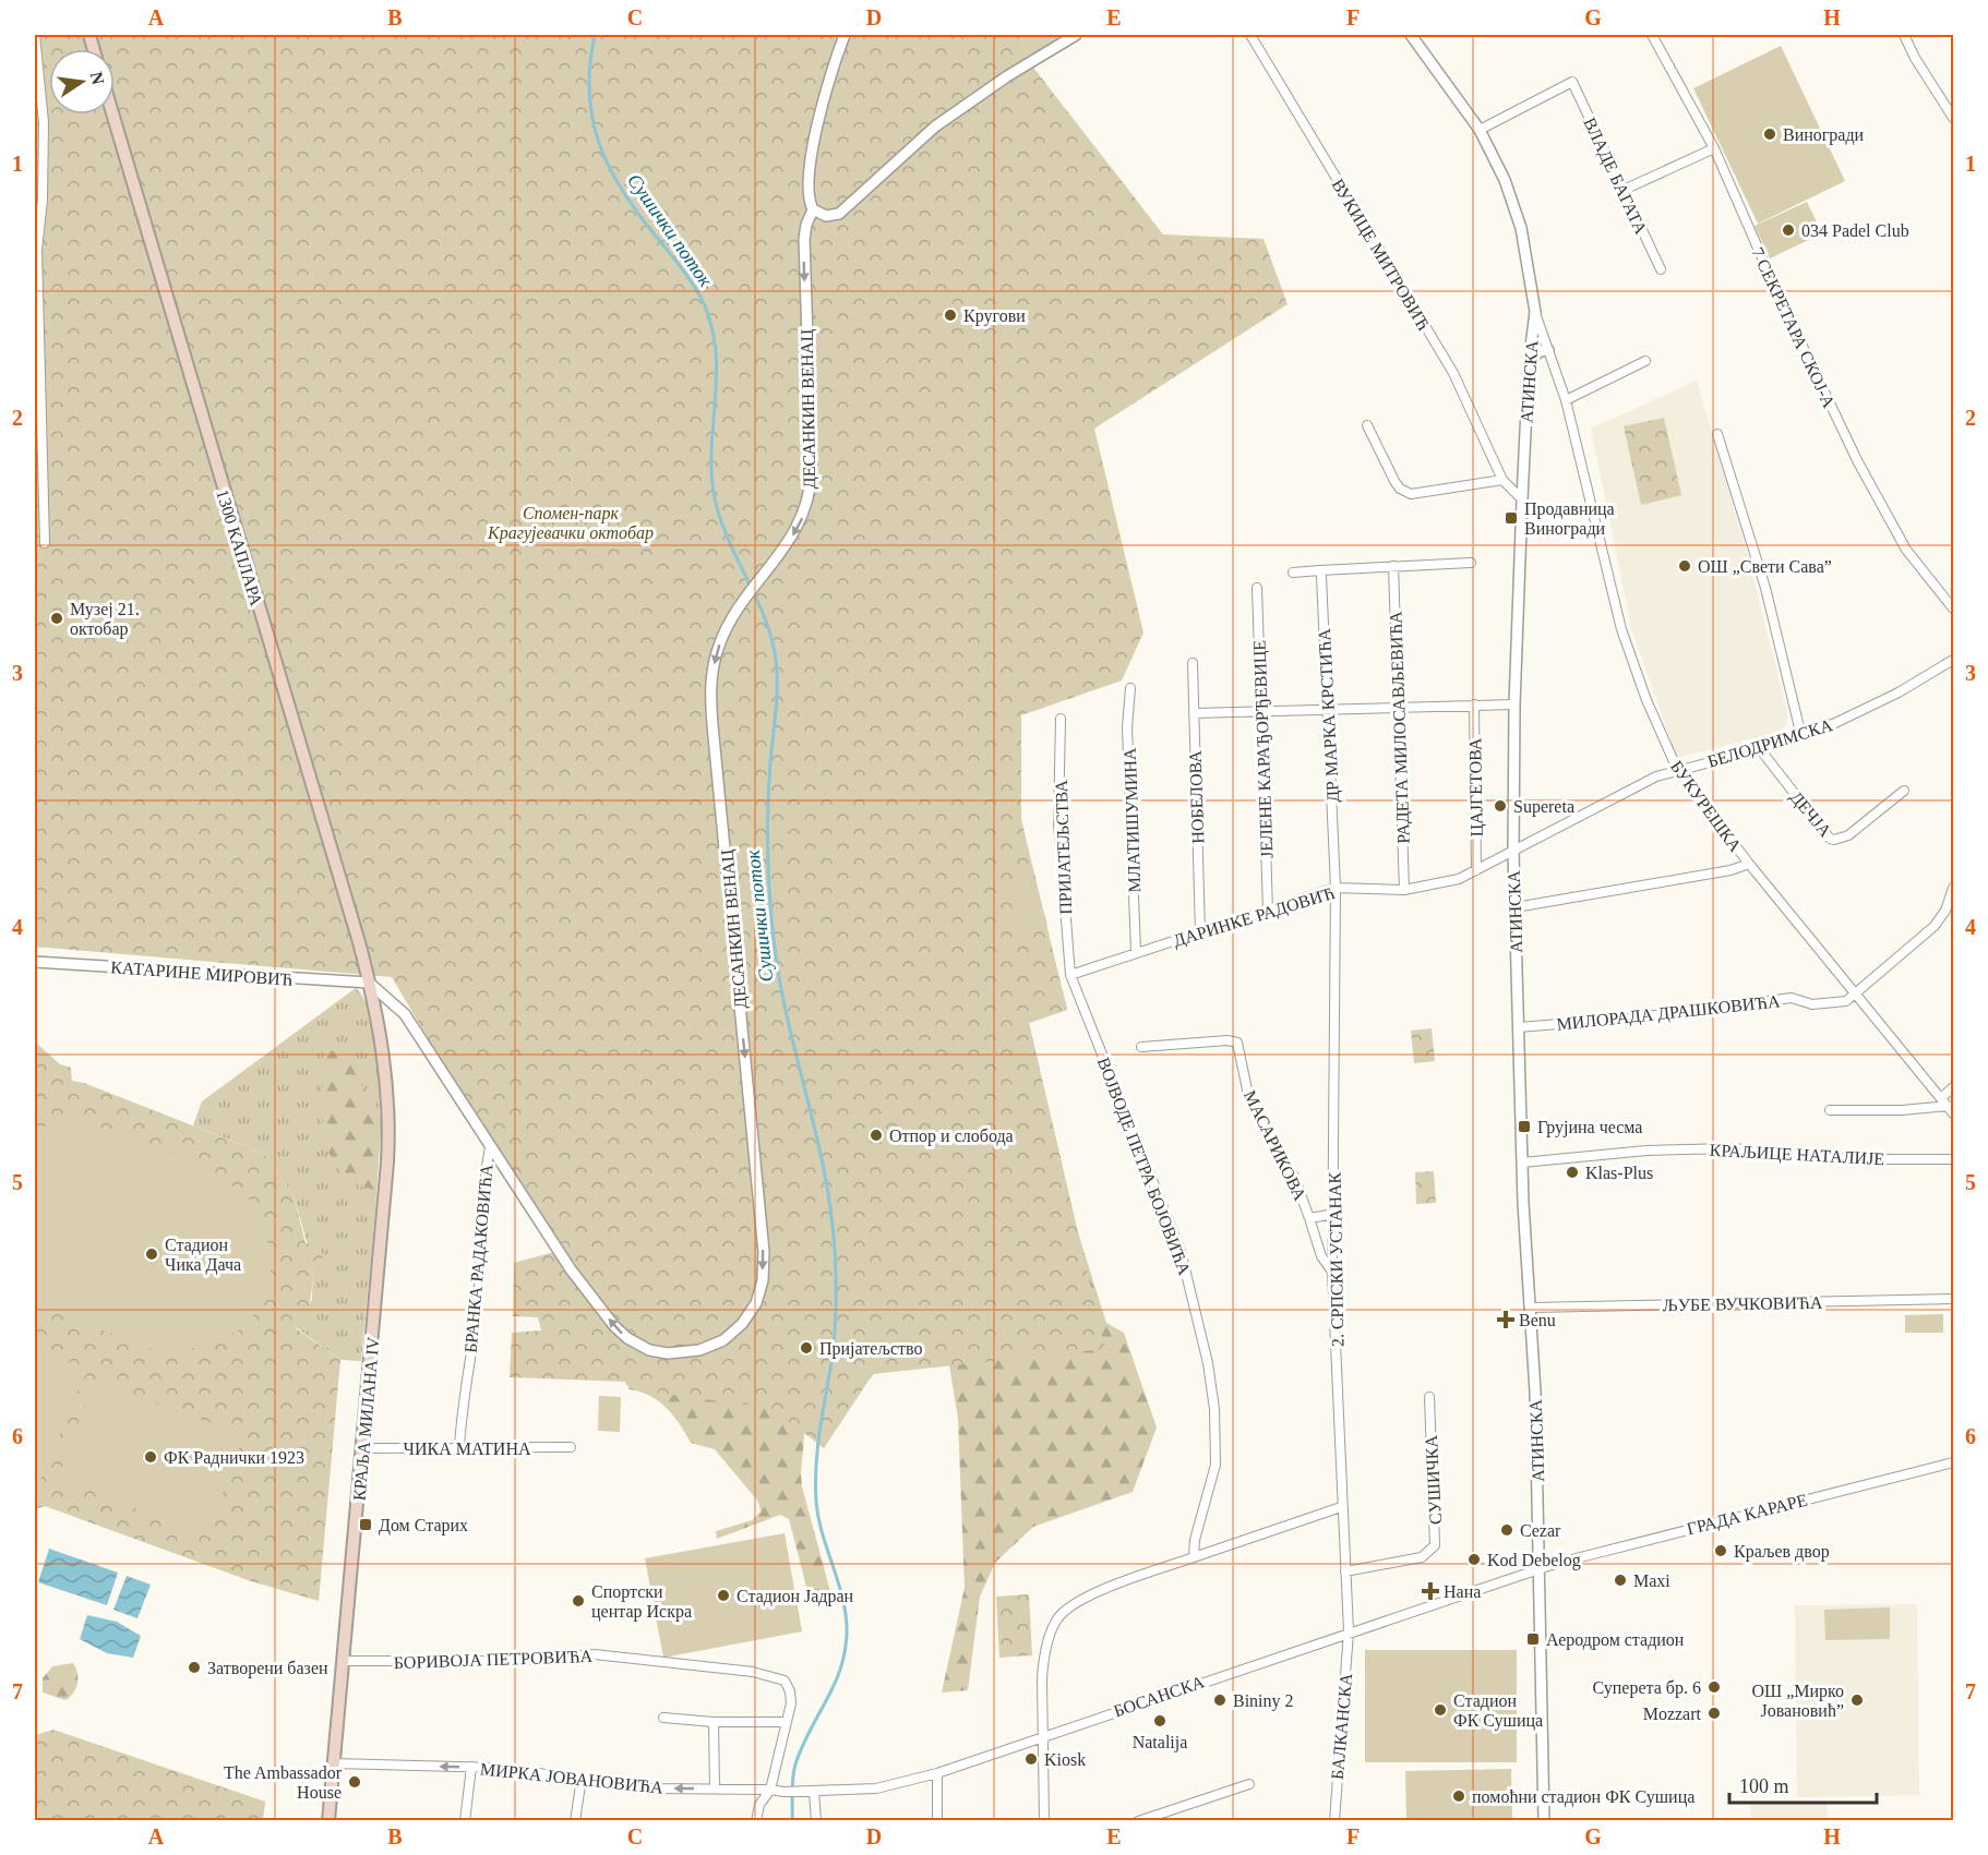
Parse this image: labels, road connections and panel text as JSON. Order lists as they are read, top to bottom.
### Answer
{
  "streets": {
    "main road": ["1300 КАПЛАРА", "КРАЉА МИЛАНА IV"],
    "street": [
      "ВЛАДЕ БАГАТА",
      "ВУКИЦЕ МИТРОВИЋ",
      "7 СЕКРЕТАРА СКОЈ-А",
      "АТИНСКА",
      "ДЕСАНКИН ВЕНАЦ",
      "ДР МАРКА КРСТИЋА",
      "РАДЕТА МИЛОСАВЉЕВИЋА",
      "БЕЛОДРИМСКА",
      "ЈЕЛЕНЕ КАРАЂОРЂЕВИЦЕ",
      "ЦАЈГЕТОВА",
      "НОБЕЛОВА",
      "БУКУРЕШКА",
      "ДЕЧЈА",
      "МЛАТИШУМИНА",
      "ПРИЈАТЕЉСТВА",
      "ДАРИНКЕ РАДОВИЋ",
      "КАТАРИНЕ МИРОВИЋ",
      "МИЛОРАДА ДРАШКОВИЋА",
      "МАСАРИКОВА",
      "КРАЉИЦЕ НАТАЛИЈЕ",
      "ВОЈВОДЕ ПЕТРА БОЈОВИЋА",
      "БРАНКА РАДАКОВИЋА",
      "2. СРПСКИ УСТАНАК",
      "ЉУБЕ ВУЧКОВИЋА",
      "ЧИКА МАТИНА",
      "СУШИЧКА",
      "ГРАДА КАРАРЕ",
      "БОРИВОЈА ПЕТРОВИЋА",
      "БОСАНСКА",
      "БАЛКАНСКА",
      "МИРКА ЈОВАНОВИЋА"
    ]
  },
  "crossings": [
    ["ВЛАДЕ БАГАТА", "АТИНСКА"],
    ["ВУКИЦЕ МИТРОВИЋ", "АТИНСКА"],
    ["АТИНСКА", "БЕЛОДРИМСКА"],
    ["АТИНСКА", "БУКУРЕШКА"],
    ["АТИНСКА", "ДАРИНКЕ РАДОВИЋ"],
    ["АТИНСКА", "МИЛОРАДА ДРАШКОВИЋА"],
    ["АТИНСКА", "КРАЉИЦЕ НАТАЛИЈЕ"],
    ["АТИНСКА", "ЉУБЕ ВУЧКОВИЋА"],
    ["АТИНСКА", "ГРАДА КАРАРЕ"],
    ["АТИНСКА", "БОСАНСКА"],
    ["ДЕСАНКИН ВЕНАЦ", "1300 КАПЛАРА"],
    ["ДЕСАНКИН ВЕНАЦ", "КАТАРИНЕ МИРОВИЋ"],
    ["ДЕСАНКИН ВЕНАЦ", "БРАНКА РАДАКОВИЋА"],
    ["1300 КАПЛАРА", "КАТАРИНЕ МИРОВИЋ"],
    ["1300 КАПЛАРА", "КРАЉА МИЛАНА IV"],
    ["ДР МАРКА КРСТИЋА", "ДАРИНКЕ РАДОВИЋ"],
    ["ДР МАРКА КРСТИЋА", "2. СРПСКИ УСТАНАК"],
    ["РАДЕТА МИЛОСАВЉЕВИЋА", "ДАРИНКЕ РАДОВИЋ"],
    ["БЕЛОДРИМСКА", "БУКУРЕШКА"],
    ["БЕЛОДРИМСКА", "ДЕЧЈА"],
    ["БЕЛОДРИМСКА", "ДАРИНКЕ РАДОВИЋ"],
    ["ЈЕЛЕНЕ КАРАЂОРЂЕВИЦЕ", "ДАРИНКЕ РАДОВИЋ"],
    ["ЦАЈГЕТОВА", "ДАРИНКЕ РАДОВИЋ"],
    ["НОБЕЛОВА", "ДАРИНКЕ РАДОВИЋ"],
    ["БУКУРЕШКА", "МИЛОРАДА ДРАШКОВИЋА"],
    ["МЛАТИШУМИНА", "ДАРИНКЕ РАДОВИЋ"],
    ["ПРИЈАТЕЉСТВА", "ДАРИНКЕ РАДОВИЋ"],
    ["ПРИЈАТЕЉСТВА", "ВОЈВОДЕ ПЕТРА БОЈОВИЋА"],
    ["ДАРИНКЕ РАДОВИЋ", "ВОЈВОДЕ ПЕТРА БОЈОВИЋА"],
    ["ДАРИНКЕ РАДОВИЋ", "2. СРПСКИ УСТАНАК"],
    ["МАСАРИКОВА", "2. СРПСКИ УСТАНАК"],
    ["БРАНКА РАДАКОВИЋА", "ЧИКА МАТИНА"],
    ["2. СРПСКИ УСТАНАК", "СУШИЧКА"],
    ["2. СРПСКИ УСТАНАК", "БОСАНСКА"],
    ["2. СРПСКИ УСТАНАК", "БАЛКАНСКА"],
    ["КРАЉА МИЛАНА IV", "ЧИКА МАТИНА"],
    ["КРАЉА МИЛАНА IV", "БОРИВОЈА ПЕТРОВИЋА"],
    ["КРАЉА МИЛАНА IV", "МИРКА ЈОВАНОВИЋА"],
    ["ГРАДА КАРАРЕ", "БОСАНСКА"],
    ["БОСАНСКА", "БАЛКАНСКА"],
    ["БОСАНСКА", "МИРКА ЈОВАНОВИЋА"]
  ],
  "one_way": ["МИРКА ЈОВАНОВИЋА"],
  "water": ["Сушички поток"],
  "parks": ["Спомен-парк Крагујевачки октобар"],
  "places": {
    "other": [
      "Виногради",
      "034 Padel Club",
      "Кругови",
      "ОШ „Свети Сава”",
      "Музеј 21. октобар",
      "Supereta",
      "Отпор и слобода",
      "Klas-Plus",
      "Стадион Чика Дача",
      "Пријатељство",
      "ФК Раднички 1923",
      "Cezar",
      "Краљев двор",
      "Kod Debelog",
      "Maxi",
      "Стадион Јадран",
      "Спортски центар Искра",
      "Затворени базен",
      "Суперета бр. 6",
      "Bininy 2",
      "ОШ „Мирко Јовановић”",
      "Стадион ФК Сушица",
      "Mozzart",
      "Natalija",
      "Kiosk",
      "The Ambassador House",
      "помоћни стадион ФК Сушица"
    ],
    "transit": [
      "Продавница Виногради",
      "Грујина чесма",
      "Дом Старих",
      "Аеродром стадион"
    ],
    "health": ["Benu", "Нана"]
  },
  "scale_bar": "100 m",
  "north": "right",
  "grid": {
    "columns": [
      "A",
      "B",
      "C",
      "D",
      "E",
      "F",
      "G",
      "H"
    ],
    "rows": [
      "1",
      "2",
      "3",
      "4",
      "5",
      "6",
      "7"
    ]
  }
}
